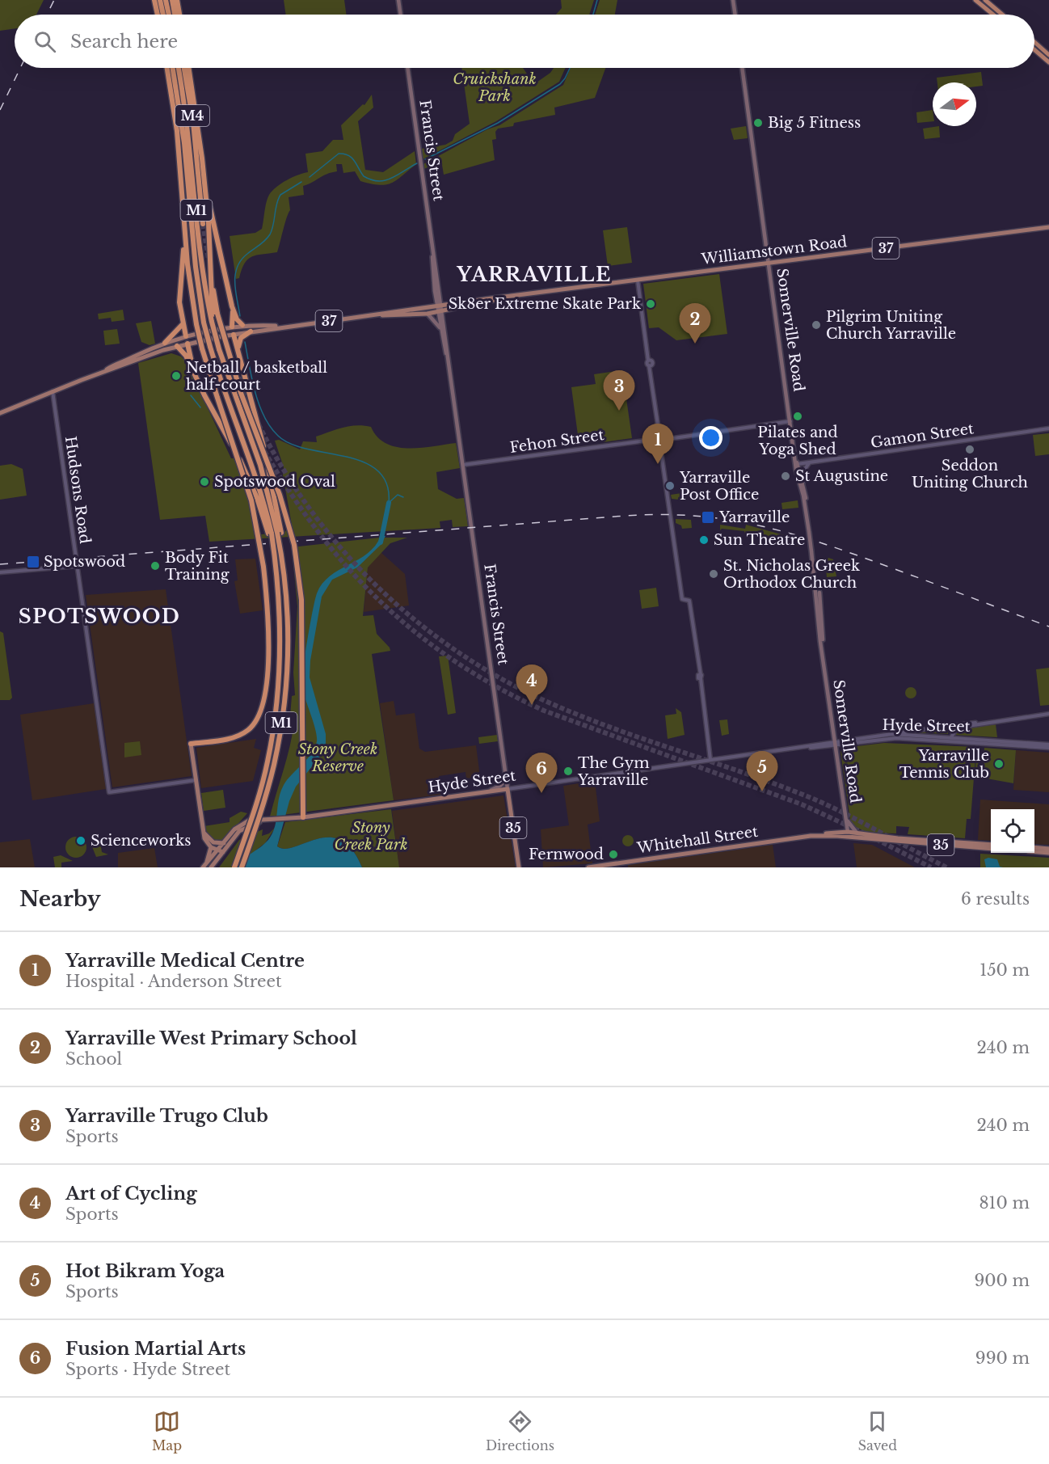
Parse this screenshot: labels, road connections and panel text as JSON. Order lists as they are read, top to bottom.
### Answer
{
  "streets": {
    "highway": ["M4", "M1"],
    "main road": [
      "Francis Street",
      "37",
      "Williamstown Road",
      "Somerville Road",
      "Hyde Street",
      "35",
      "Whitehall Street"
    ],
    "street": ["Gamon Street", "Fehon Street", "Hudsons Road"]
  },
  "crossings": [
    ["Francis Street", "Williamstown Road"],
    ["Francis Street", "Fehon Street"],
    ["Francis Street", "Hyde Street"],
    ["37", "Williamstown Road"],
    ["37", "Hudsons Road"],
    ["Williamstown Road", "Somerville Road"],
    ["Somerville Road", "Gamon Street"],
    ["Somerville Road", "Fehon Street"],
    ["Somerville Road", "Hyde Street"],
    ["Somerville Road", "Whitehall Street"]
  ],
  "districts": ["YARRAVILLE", "SPOTSWOOD"],
  "parks": ["Cruickshank Park", "Stony Creek Reserve", "Stony Creek Park"],
  "places": {
    "other": [
      "Big 5 Fitness",
      "Sk8er Extreme Skate Park",
      "Pilgrim Uniting Church Yarraville",
      "Netball / basketball half-court",
      "Pilates and Yoga Shed",
      "Seddon Uniting Church",
      "St Augustine",
      "Spotswood Oval",
      "Yarraville Post Office",
      "Sun Theatre",
      "Body Fit Training",
      "St. Nicholas Greek Orthodox Church",
      "Yarraville Tennis Club",
      "The Gym Yarraville",
      "Scienceworks",
      "Fernwood"
    ],
    "transit": ["Yarraville", "Spotswood"]
  },
  "north": "right",
  "page": {
    "search": "Search here",
    "pins": [
      "2",
      "3",
      "1",
      "4",
      "5",
      "6"
    ],
    "heading": ["Nearby", "6 results"],
    "list": [
      {
        "mark": "1",
        "name": "Yarraville Medical Centre",
        "note": "Hospital · Anderson Street",
        "value": "150 m"
      },
      {
        "mark": "2",
        "name": "Yarraville West Primary School",
        "note": "School",
        "value": "240 m"
      },
      {
        "mark": "3",
        "name": "Yarraville Trugo Club",
        "note": "Sports",
        "value": "240 m"
      },
      {
        "mark": "4",
        "name": "Art of Cycling",
        "note": "Sports",
        "value": "810 m"
      },
      {
        "mark": "5",
        "name": "Hot Bikram Yoga",
        "note": "Sports",
        "value": "900 m"
      },
      {
        "mark": "6",
        "name": "Fusion Martial Arts",
        "note": "Sports · Hyde Street",
        "value": "990 m"
      }
    ],
    "nav": ["Map", "Directions", "Saved"]
  }
}
